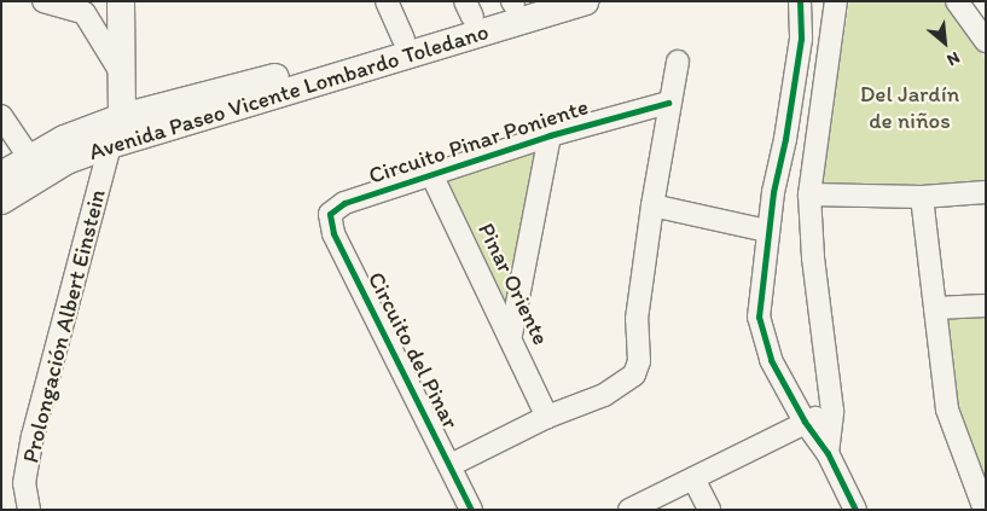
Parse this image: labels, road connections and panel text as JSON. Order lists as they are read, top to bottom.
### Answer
{
  "streets": {
    "main road": ["Avenida Paseo Vicente Lombardo Toledano", "Prolongación Albert Einstein"],
    "street": ["Circuito Pinar Poniente", "Pinar Oriente", "Circuito del Pinar"]
  },
  "crossings": [
    ["Avenida Paseo Vicente Lombardo Toledano", "Prolongación Albert Einstein"],
    ["Circuito Pinar Poniente", "Pinar Oriente"],
    ["Circuito Pinar Poniente", "Circuito del Pinar"]
  ],
  "parks": ["Del Jardín de niños"],
  "north": "bottom right"
}
